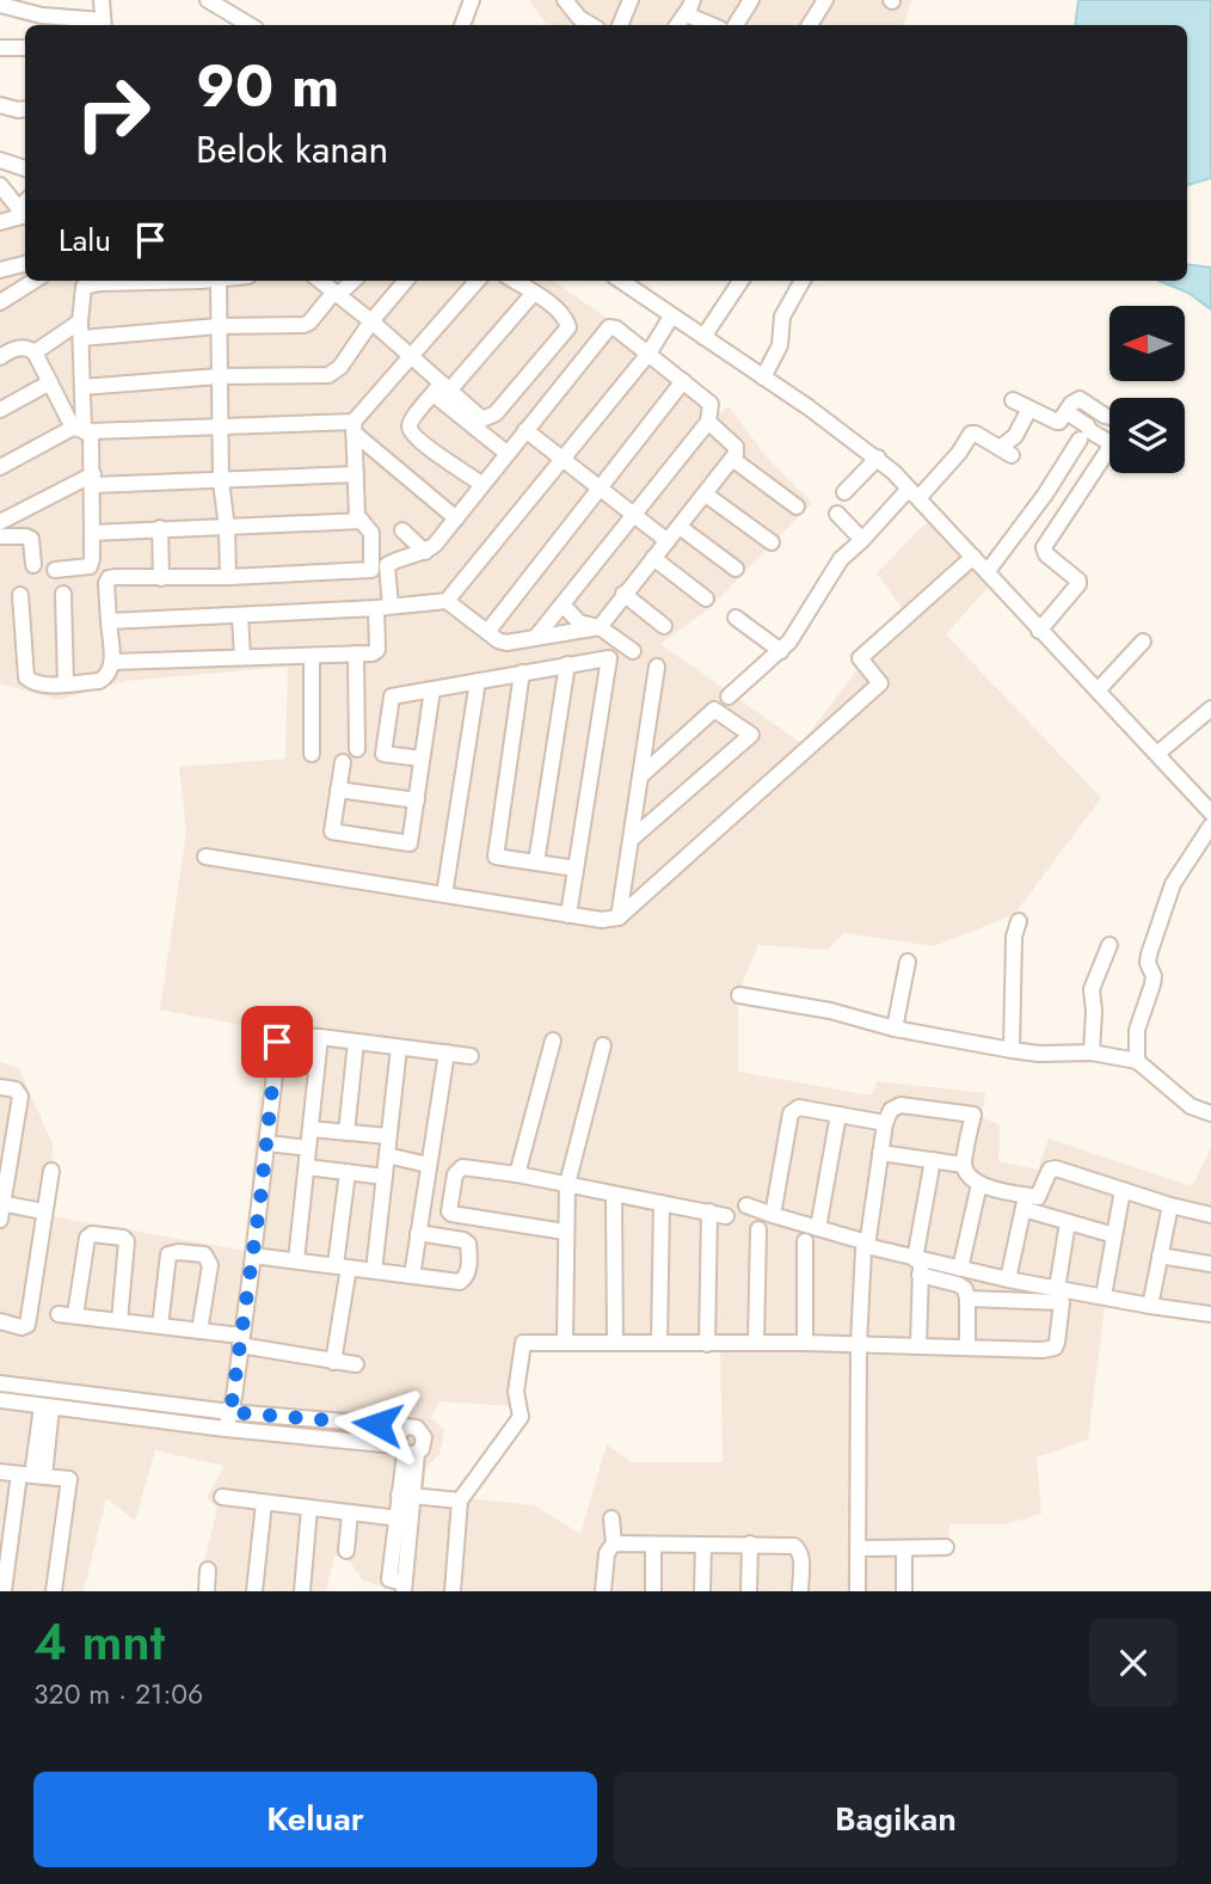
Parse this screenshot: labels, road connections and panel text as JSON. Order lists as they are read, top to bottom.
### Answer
{
  "north": "left",
  "page": {
    "turn": ["90 m", "Belok kanan"],
    "then": "Lalu",
    "heading": ["4 mnt", "320 m · 21:06"],
    "buttons": ["Keluar", "Bagikan"]
  }
}
